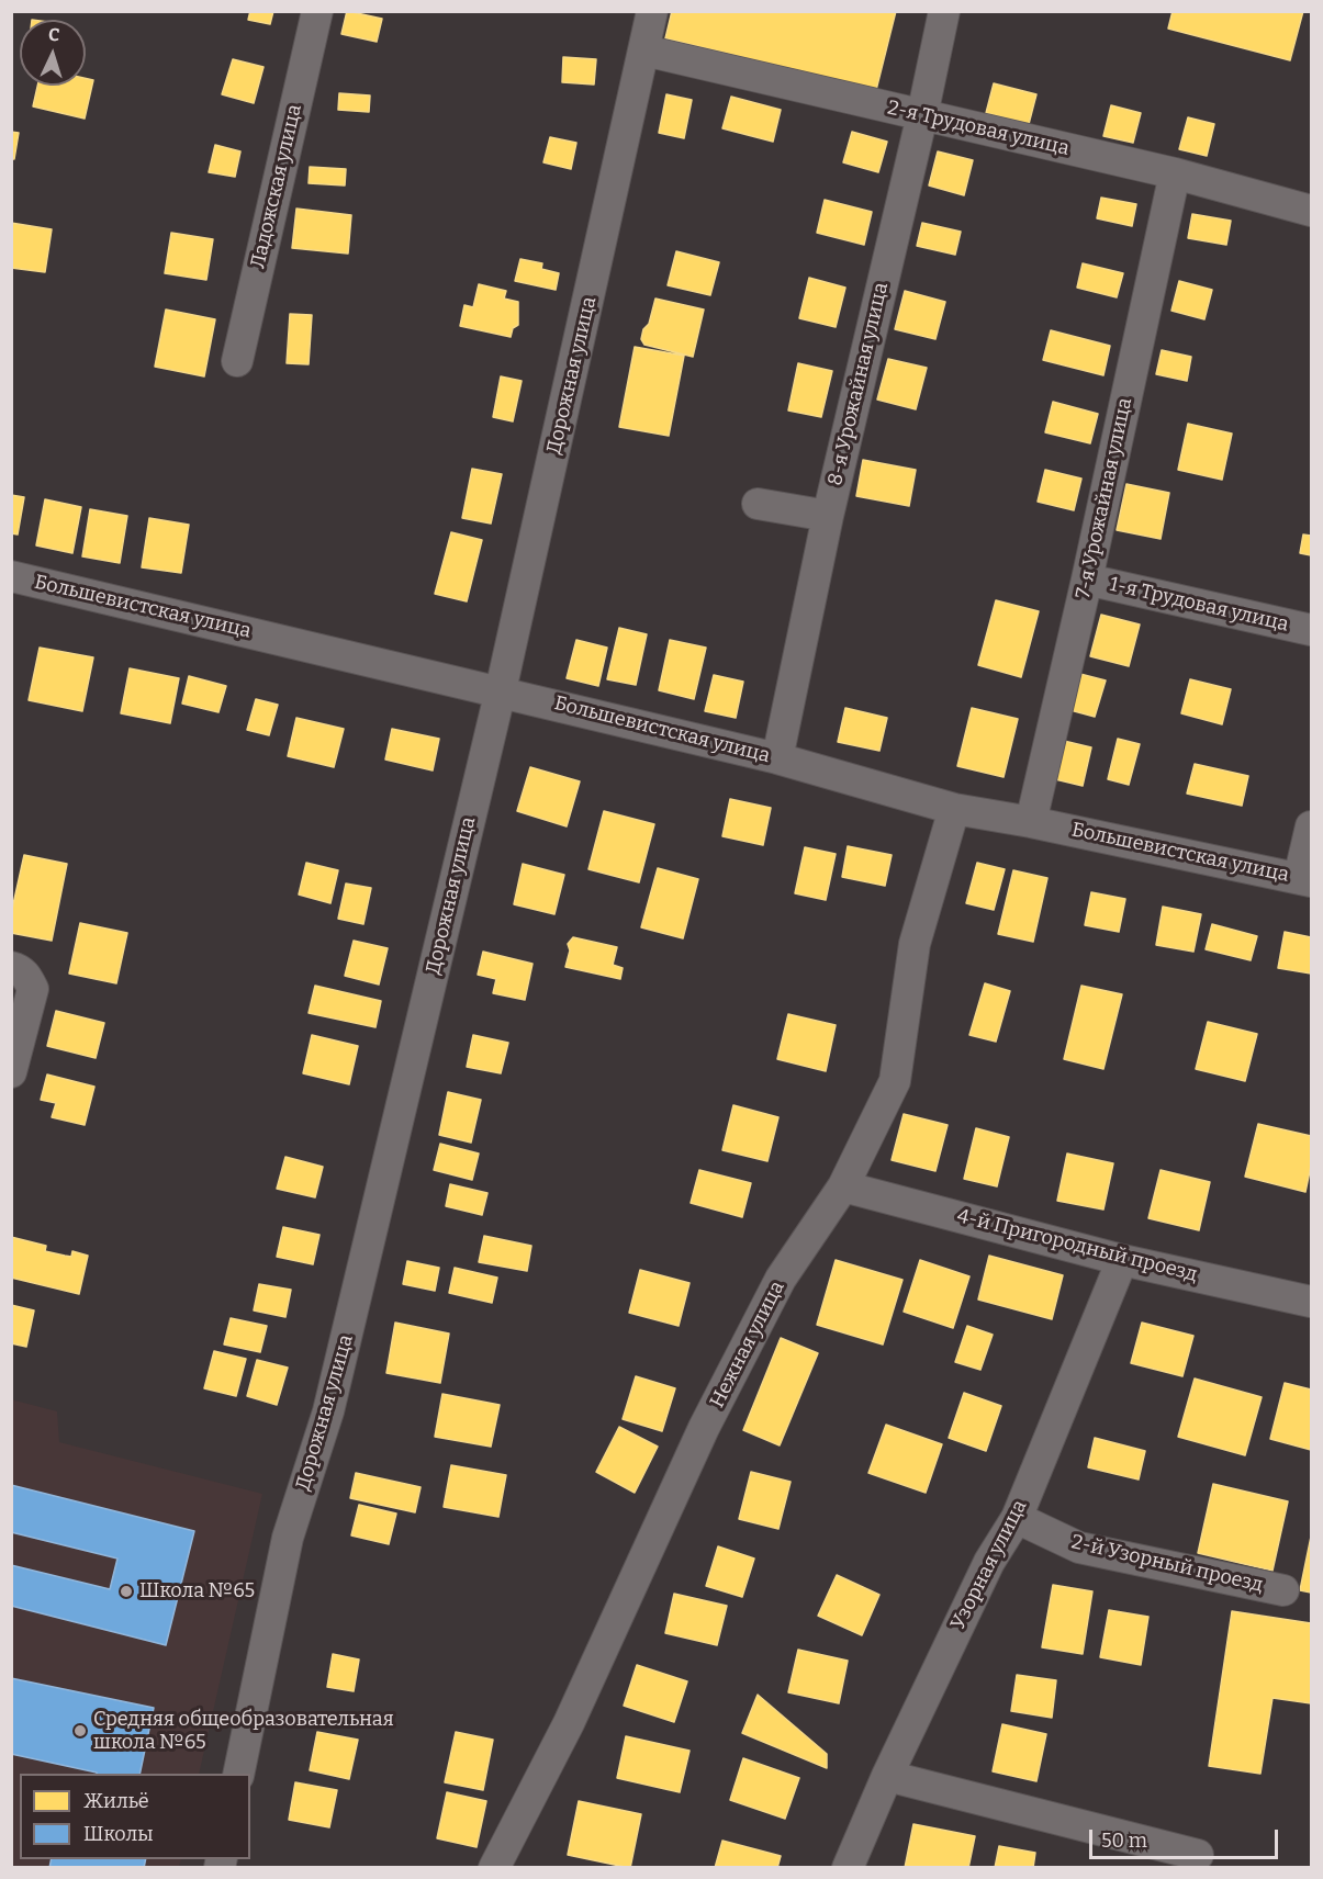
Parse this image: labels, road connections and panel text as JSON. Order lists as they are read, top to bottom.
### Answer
{
  "streets": {
    "street": [
      "2-я Трудовая улица",
      "Ладожская улица",
      "Дорожная улица",
      "8-я Урожайная улица",
      "7-я Урожайная улица",
      "1-я Трудовая улица",
      "Большевистская улица",
      "4-й Пригородный проезд",
      "Нежная улица",
      "2-й Узорный проезд",
      "Узорная улица"
    ]
  },
  "crossings": [
    ["2-я Трудовая улица", "Дорожная улица"],
    ["2-я Трудовая улица", "8-я Урожайная улица"],
    ["2-я Трудовая улица", "7-я Урожайная улица"],
    ["Дорожная улица", "Большевистская улица"],
    ["8-я Урожайная улица", "Большевистская улица"],
    ["7-я Урожайная улица", "1-я Трудовая улица"],
    ["7-я Урожайная улица", "Большевистская улица"],
    ["Большевистская улица", "Нежная улица"],
    ["4-й Пригородный проезд", "Нежная улица"],
    ["4-й Пригородный проезд", "Узорная улица"],
    ["2-й Узорный проезд", "Узорная улица"]
  ],
  "places": ["Школа №65", "Средняя общеобразовательная школа №65"],
  "legend": ["Жильё", "Школы"],
  "scale_bar": "50 m",
  "north": "top"
}
